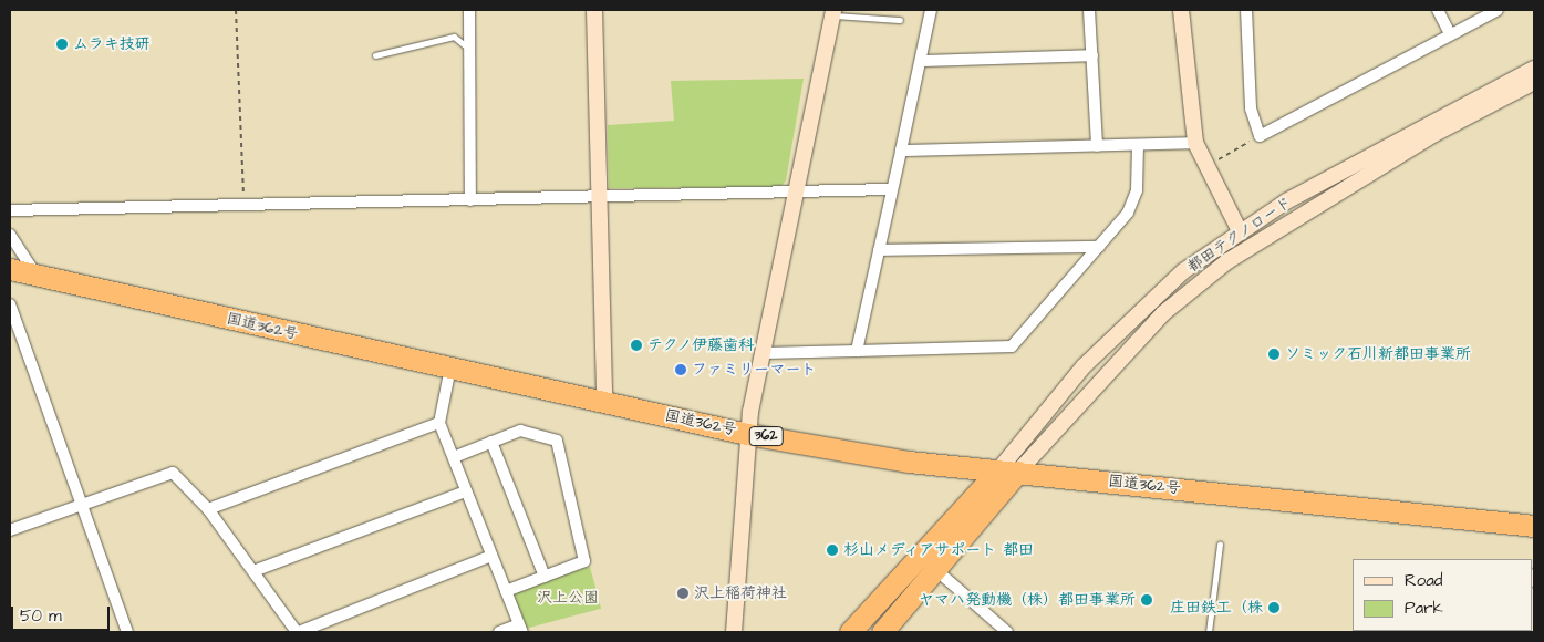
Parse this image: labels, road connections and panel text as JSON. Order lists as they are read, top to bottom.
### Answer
{
  "streets": {
    "highway": ["国道362号", "362"],
    "street": ["都田テクノロード"]
  },
  "crossings": [
    ["都田テクノロード", "国道362号"]
  ],
  "parks": ["沢上公園"],
  "places": [
    "ムラキ技研",
    "テクノ伊藤歯科",
    "ソミック石川新都田事業所",
    "ファミリーマート",
    "杉山メディアサポート 都田",
    "沢上稲荷神社",
    "ヤマハ発動機（株）都田事業所",
    "庄田鉄工（株"
  ],
  "legend": ["Road", "Park"],
  "scale_bar": "50 m"
}
